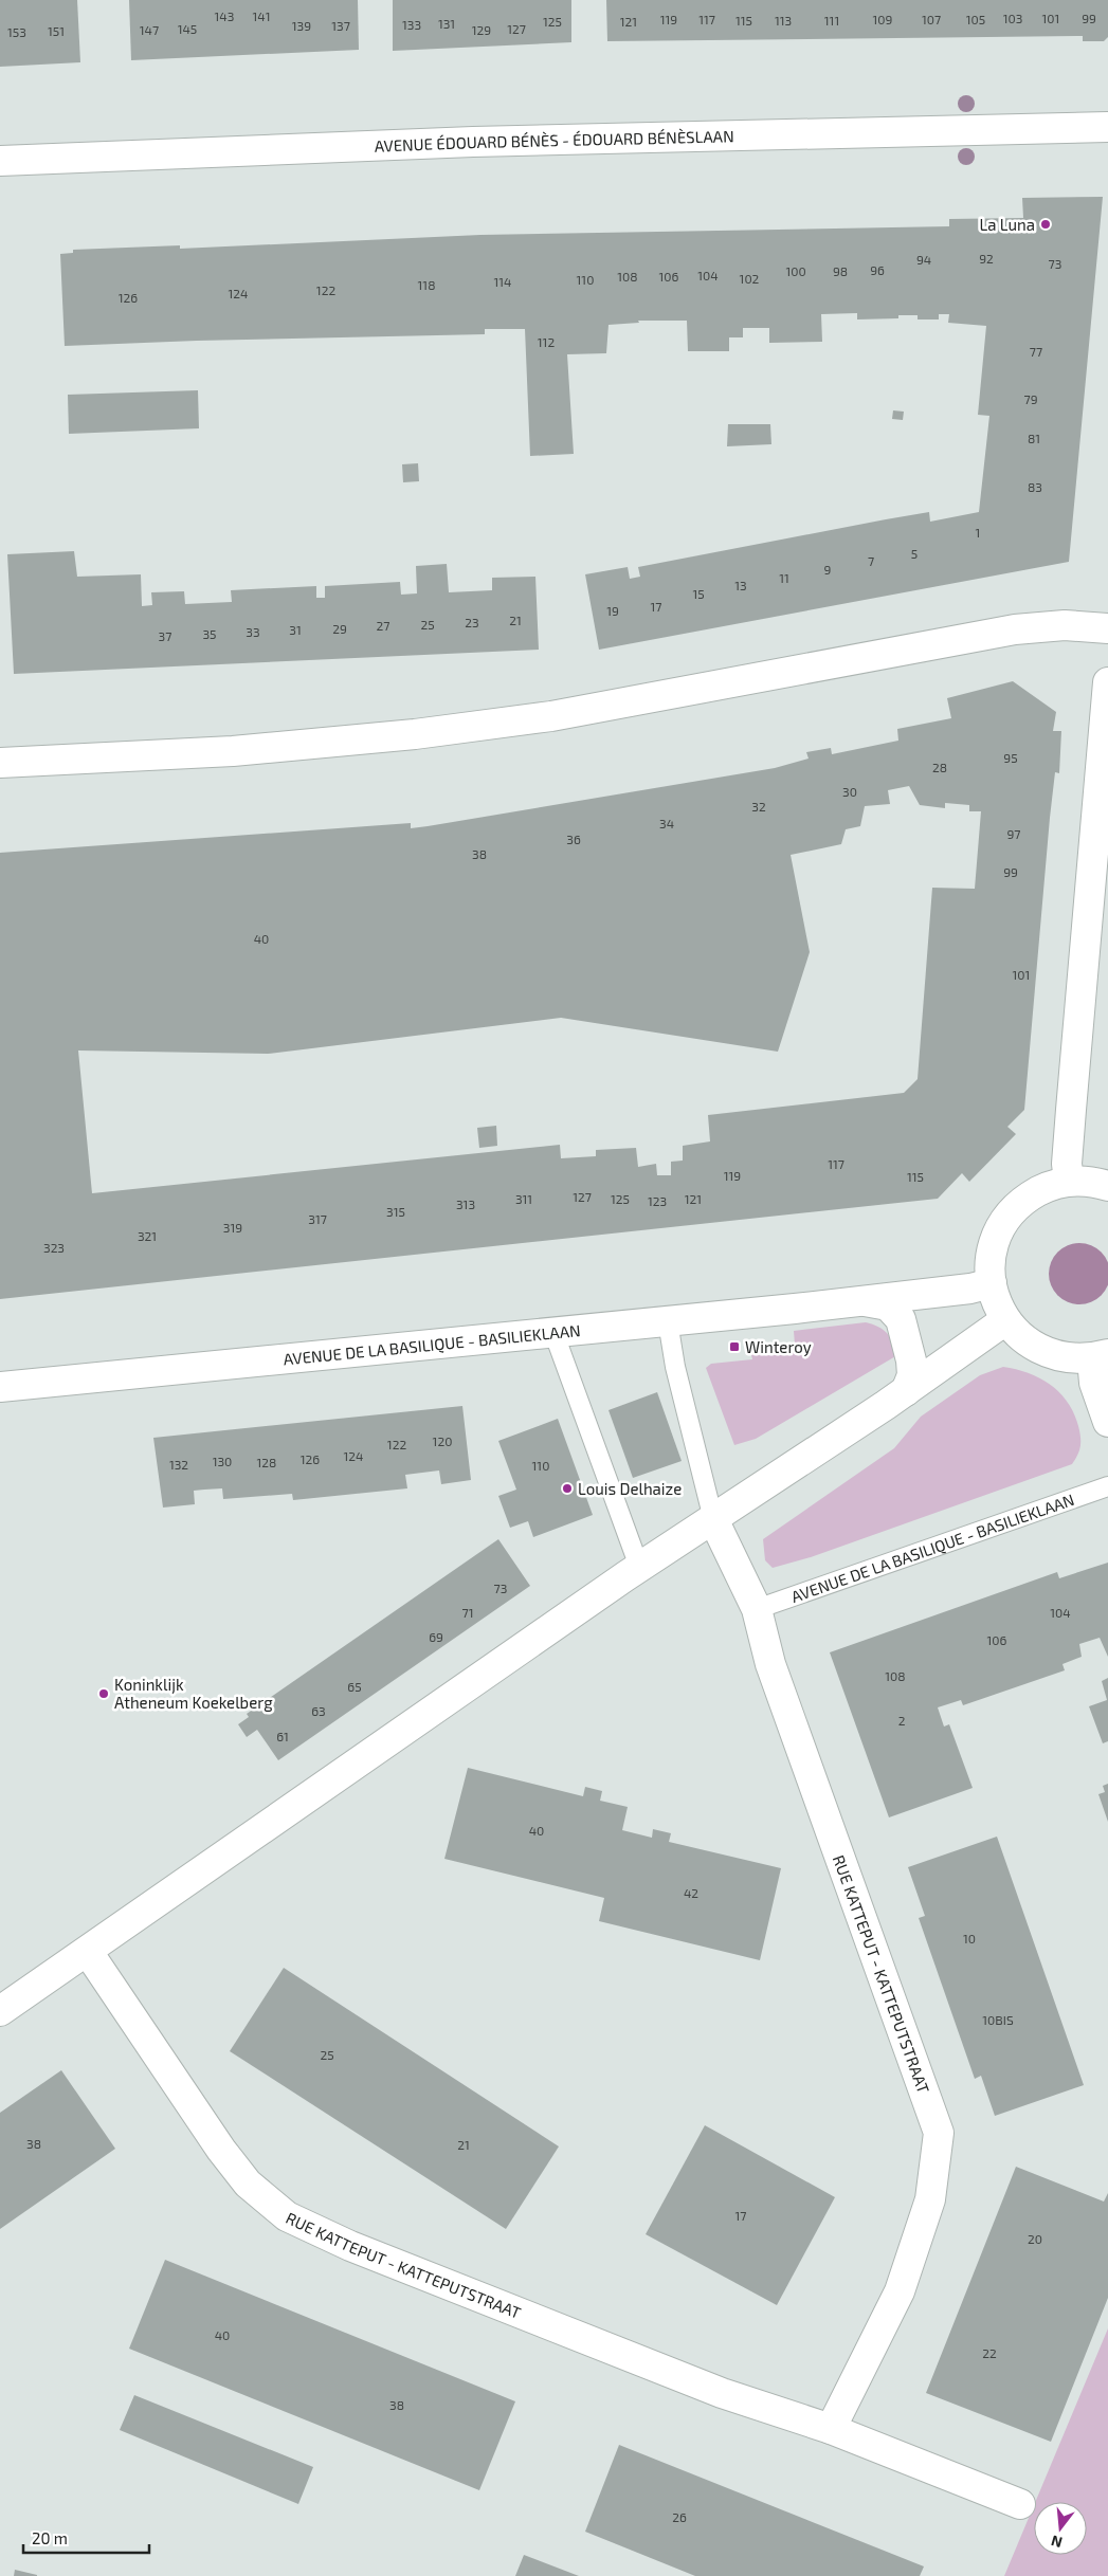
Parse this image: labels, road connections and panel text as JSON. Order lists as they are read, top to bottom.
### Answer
{
  "streets": {
    "street": ["AVENUE ÉDOUARD BÉNÈS - ÉDOUARD BÉNÈSLAAN", "AVENUE DE LA BASILIQUE - BASILIEKLAAN", "RUE KATTEPUT - KATTEPUTSTRAAT"]
  },
  "crossings": [
    ["AVENUE DE LA BASILIQUE - BASILIEKLAAN", "RUE KATTEPUT - KATTEPUTSTRAAT"]
  ],
  "places": {
    "other": ["La Luna", "Louis Delhaize", "Koninklijk Atheneum Koekelberg"],
    "transit": ["Winteroy"]
  },
  "house_numbers": [
    "143",
    "141",
    "103",
    "101",
    "99",
    "119",
    "117",
    "109",
    "107",
    "105",
    "115",
    "113",
    "111",
    "125",
    "121",
    "131",
    "133",
    "139",
    "137",
    "145",
    "127",
    "147",
    "129",
    "151",
    "153",
    "92",
    "94",
    "73",
    "96",
    "100",
    "98",
    "104",
    "108",
    "106",
    "102",
    "110",
    "114",
    "118",
    "122",
    "124",
    "126",
    "112",
    "77",
    "79",
    "81",
    "83",
    "1",
    "5",
    "7",
    "9",
    "11",
    "13",
    "15",
    "17",
    "19",
    "21",
    "23",
    "25",
    "27",
    "29",
    "31",
    "33",
    "35",
    "37",
    "95",
    "28",
    "30",
    "32",
    "34",
    "97",
    "36",
    "38",
    "99",
    "40",
    "101",
    "117",
    "119",
    "115",
    "127",
    "311",
    "125",
    "121",
    "123",
    "313",
    "315",
    "317",
    "319",
    "321",
    "323",
    "120",
    "122",
    "124",
    "126",
    "130",
    "128",
    "132",
    "110",
    "73",
    "71",
    "104",
    "69",
    "106",
    "108",
    "65",
    "63",
    "2",
    "61",
    "40",
    "42",
    "10",
    "10BIS",
    "25",
    "38",
    "21",
    "17",
    "20",
    "40",
    "22",
    "38",
    "26"
  ],
  "scale_bar": "20 m",
  "north": "bottom"
}
